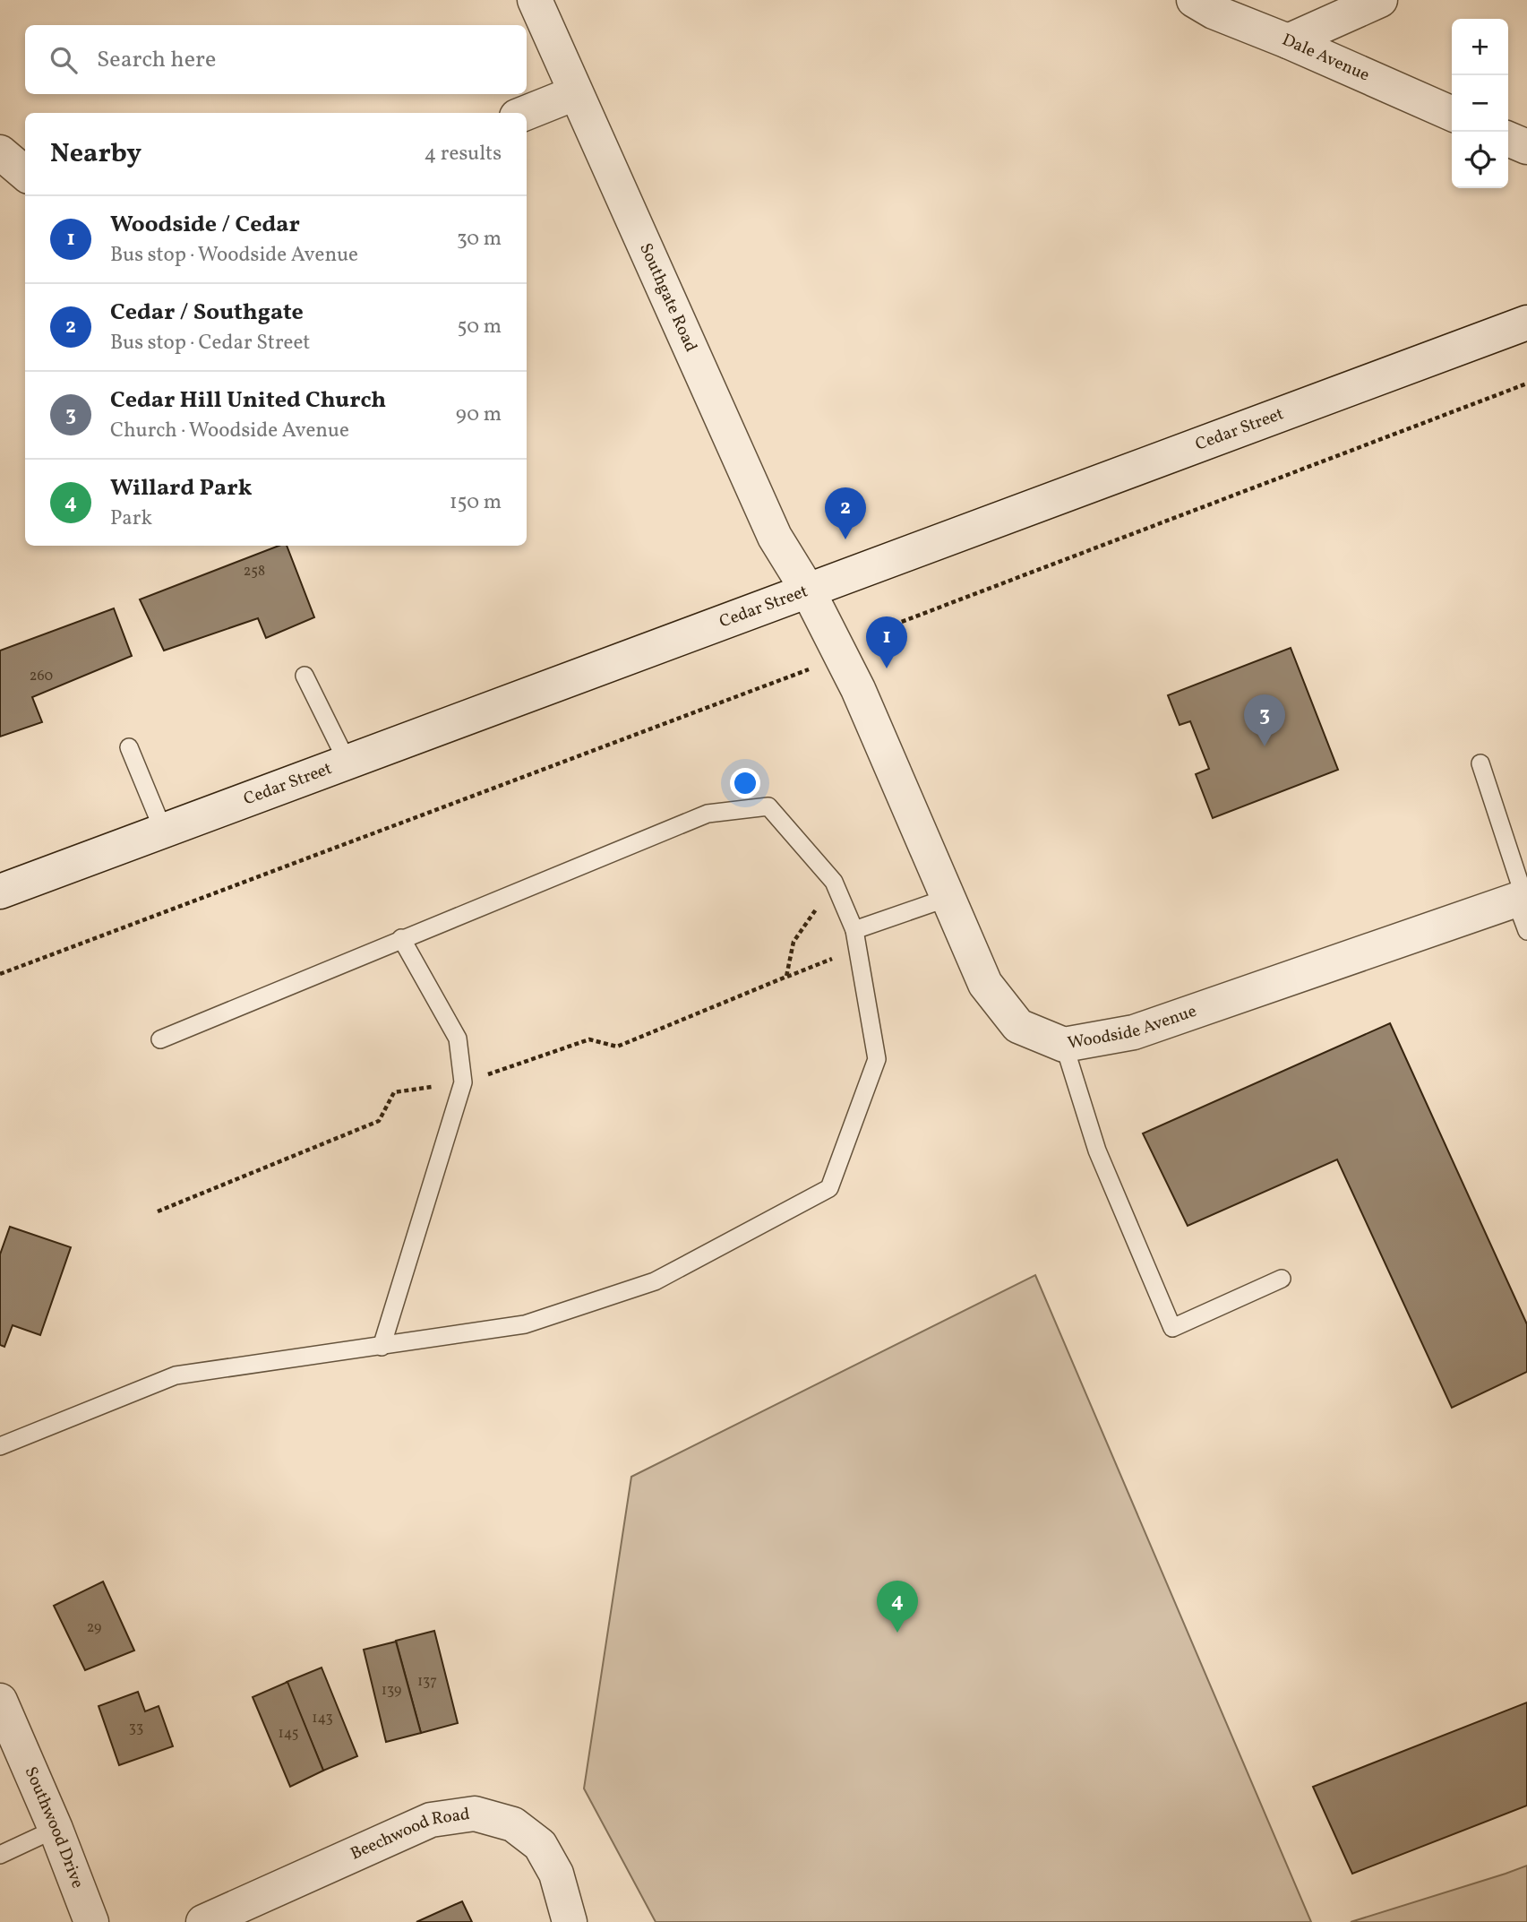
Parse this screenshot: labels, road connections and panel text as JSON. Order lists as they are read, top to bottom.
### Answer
{
  "streets": {
    "street": [
      "Dale Avenue",
      "Southgate Road",
      "Cedar Street",
      "Woodside Avenue",
      "Southwood Drive",
      "Beechwood Road"
    ]
  },
  "crossings": [
    ["Southgate Road", "Cedar Street"],
    ["Southgate Road", "Woodside Avenue"],
    ["Cedar Street", "Woodside Avenue"]
  ],
  "house_numbers": [
    "258",
    "260",
    "29",
    "137",
    "139",
    "143",
    "33",
    "145"
  ],
  "page": {
    "map_buttons": ["+", "−"],
    "search": "Search here",
    "heading": ["Nearby", "4 results"],
    "list": [
      {
        "mark": "1",
        "name": "Woodside / Cedar",
        "note": "Bus stop · Woodside Avenue",
        "value": "30 m"
      },
      {
        "mark": "2",
        "name": "Cedar / Southgate",
        "note": "Bus stop · Cedar Street",
        "value": "50 m"
      },
      {
        "mark": "3",
        "name": "Cedar Hill United Church",
        "note": "Church · Woodside Avenue",
        "value": "90 m"
      },
      {
        "mark": "4",
        "name": "Willard Park",
        "note": "Park",
        "value": "150 m"
      }
    ],
    "pins": [
      "2",
      "1",
      "3",
      "4"
    ]
  }
}
